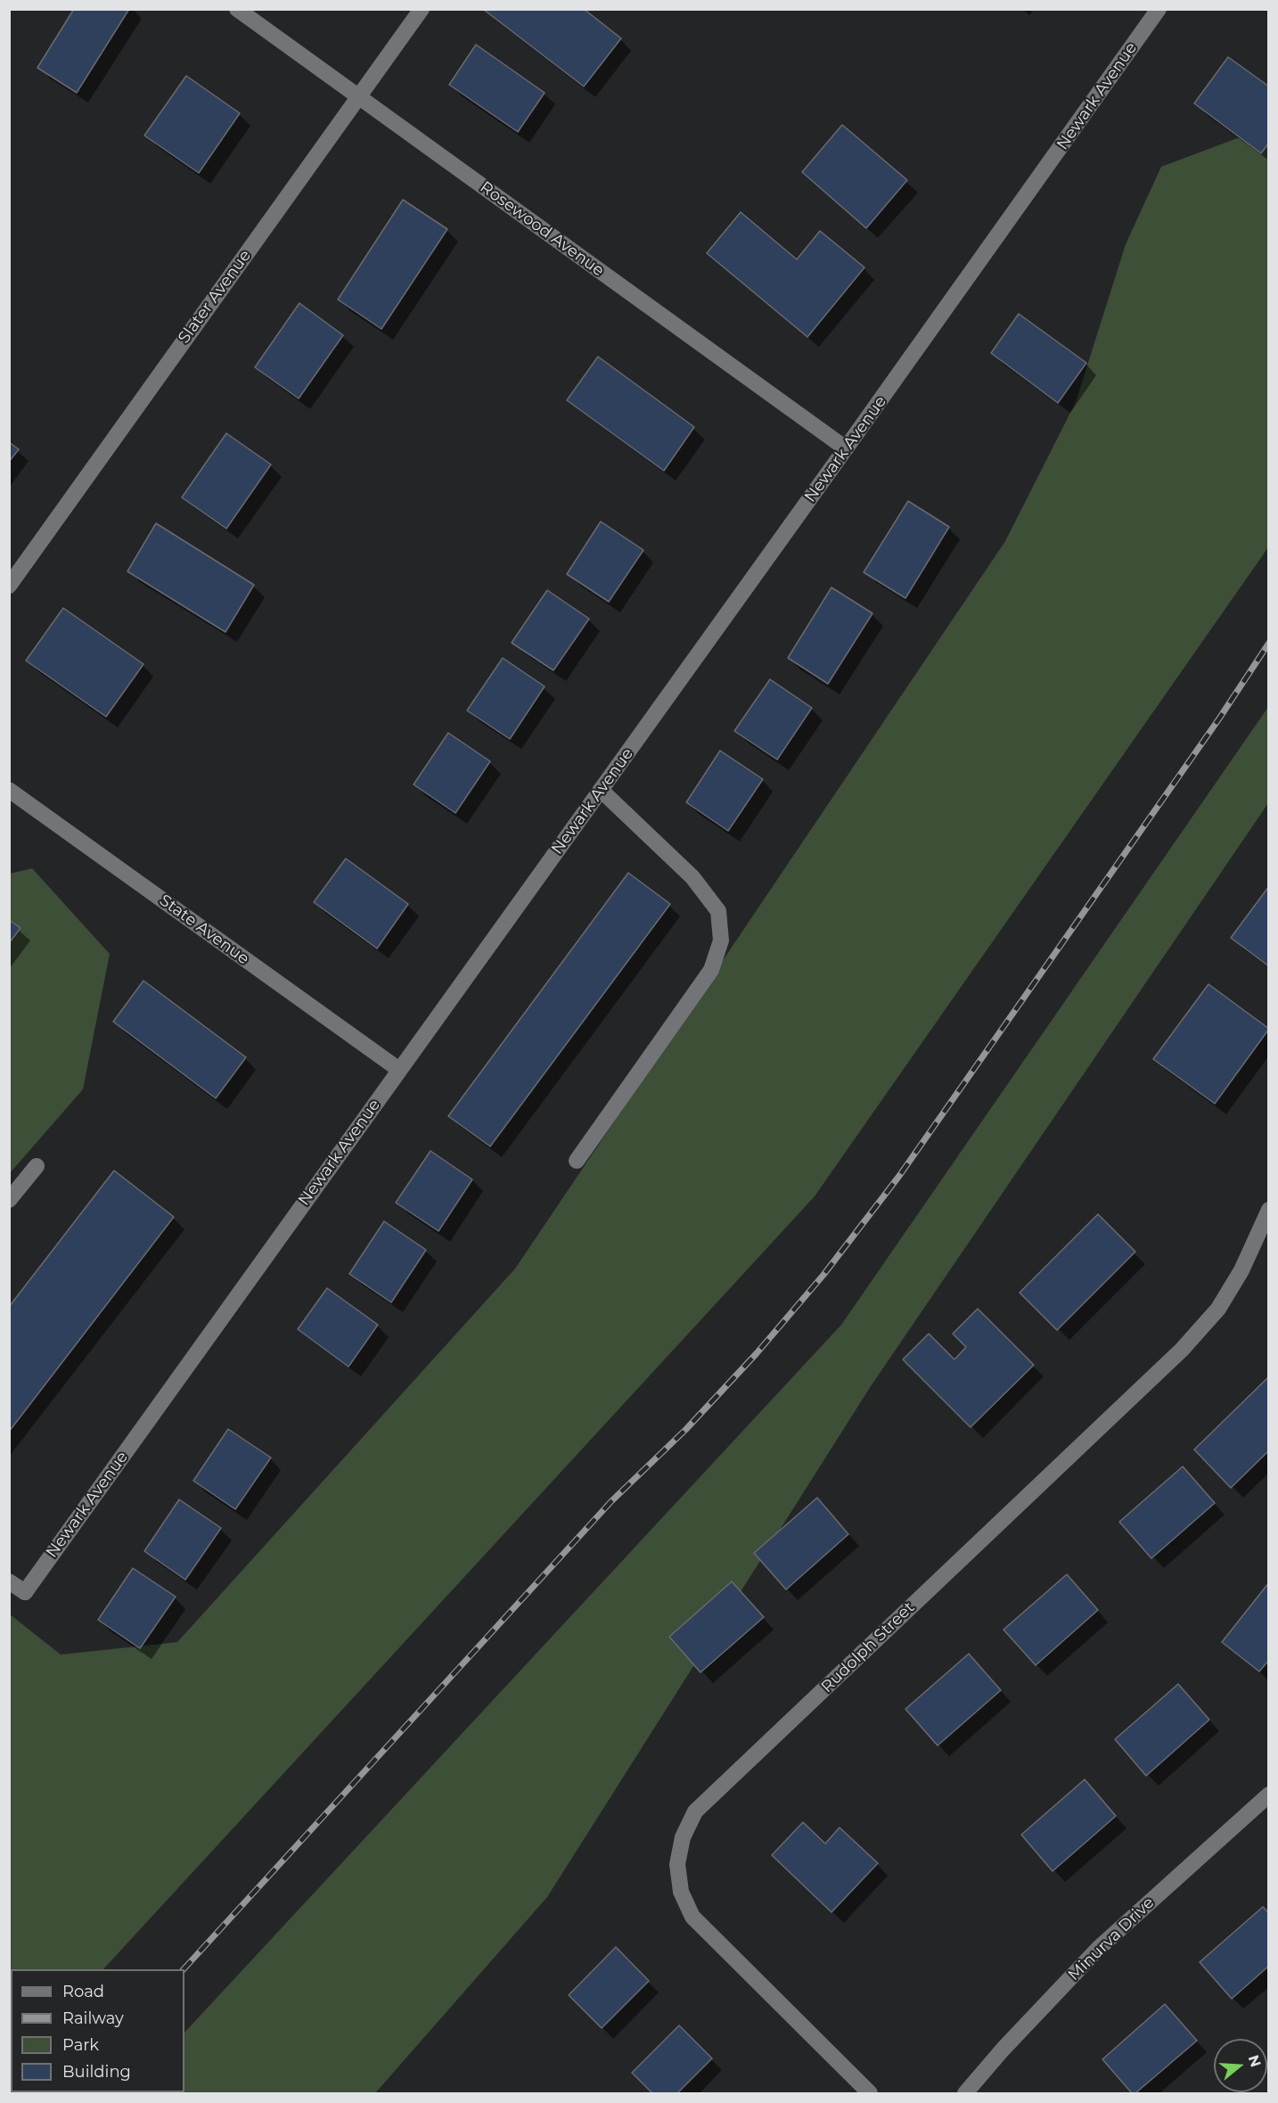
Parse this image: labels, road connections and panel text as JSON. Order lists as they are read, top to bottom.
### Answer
{
  "streets": {
    "street": [
      "Newark Avenue",
      "Rosewood Avenue",
      "Slater Avenue",
      "State Avenue",
      "Rudolph Street",
      "Minurva Drive"
    ]
  },
  "crossings": [
    ["Newark Avenue", "Rosewood Avenue"],
    ["Newark Avenue", "State Avenue"],
    ["Rosewood Avenue", "Slater Avenue"]
  ],
  "legend": [
    "Road",
    "Railway",
    "Park",
    "Building"
  ],
  "north": "right"
}
